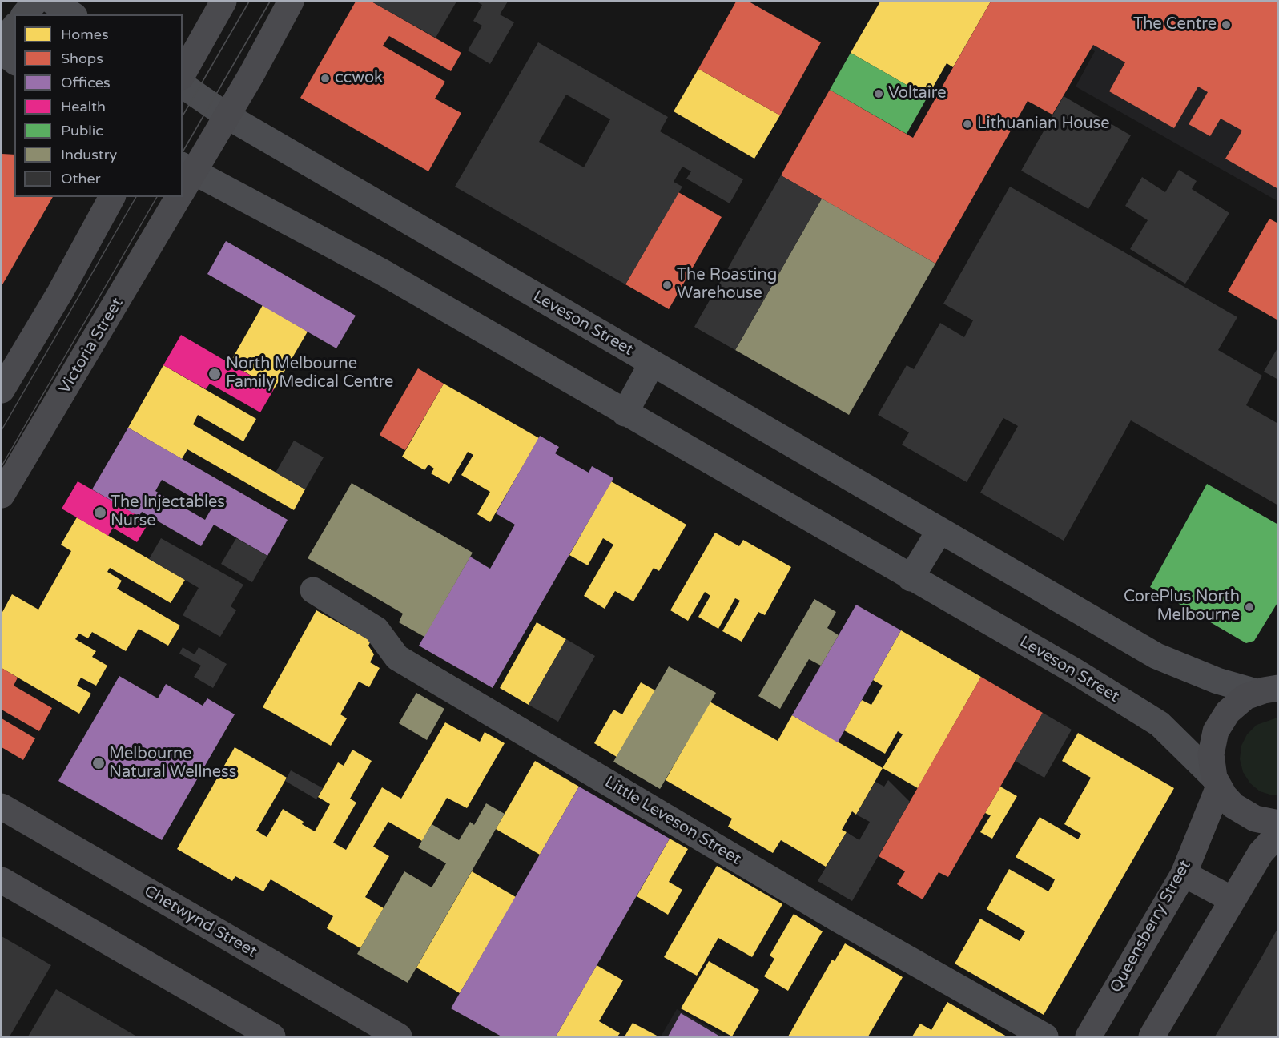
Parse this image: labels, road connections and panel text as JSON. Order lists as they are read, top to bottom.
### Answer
{
  "streets": {
    "street": [
      "Leveson Street",
      "Victoria Street",
      "Little Leveson Street",
      "Chetwynd Street",
      "Queensberry Street"
    ]
  },
  "crossings": [
    ["Leveson Street", "Victoria Street"],
    ["Leveson Street", "Queensberry Street"]
  ],
  "places": [
    "The Centre",
    "ccwok",
    "Voltaire",
    "Lithuanian House",
    "The Roasting Warehouse",
    "North Melbourne Family Medical Centre",
    "The Injectables Nurse",
    "CorePlus North Melbourne",
    "Melbourne Natural Wellness"
  ],
  "legend": [
    "Homes",
    "Shops",
    "Offices",
    "Health",
    "Public",
    "Industry",
    "Other"
  ]
}
